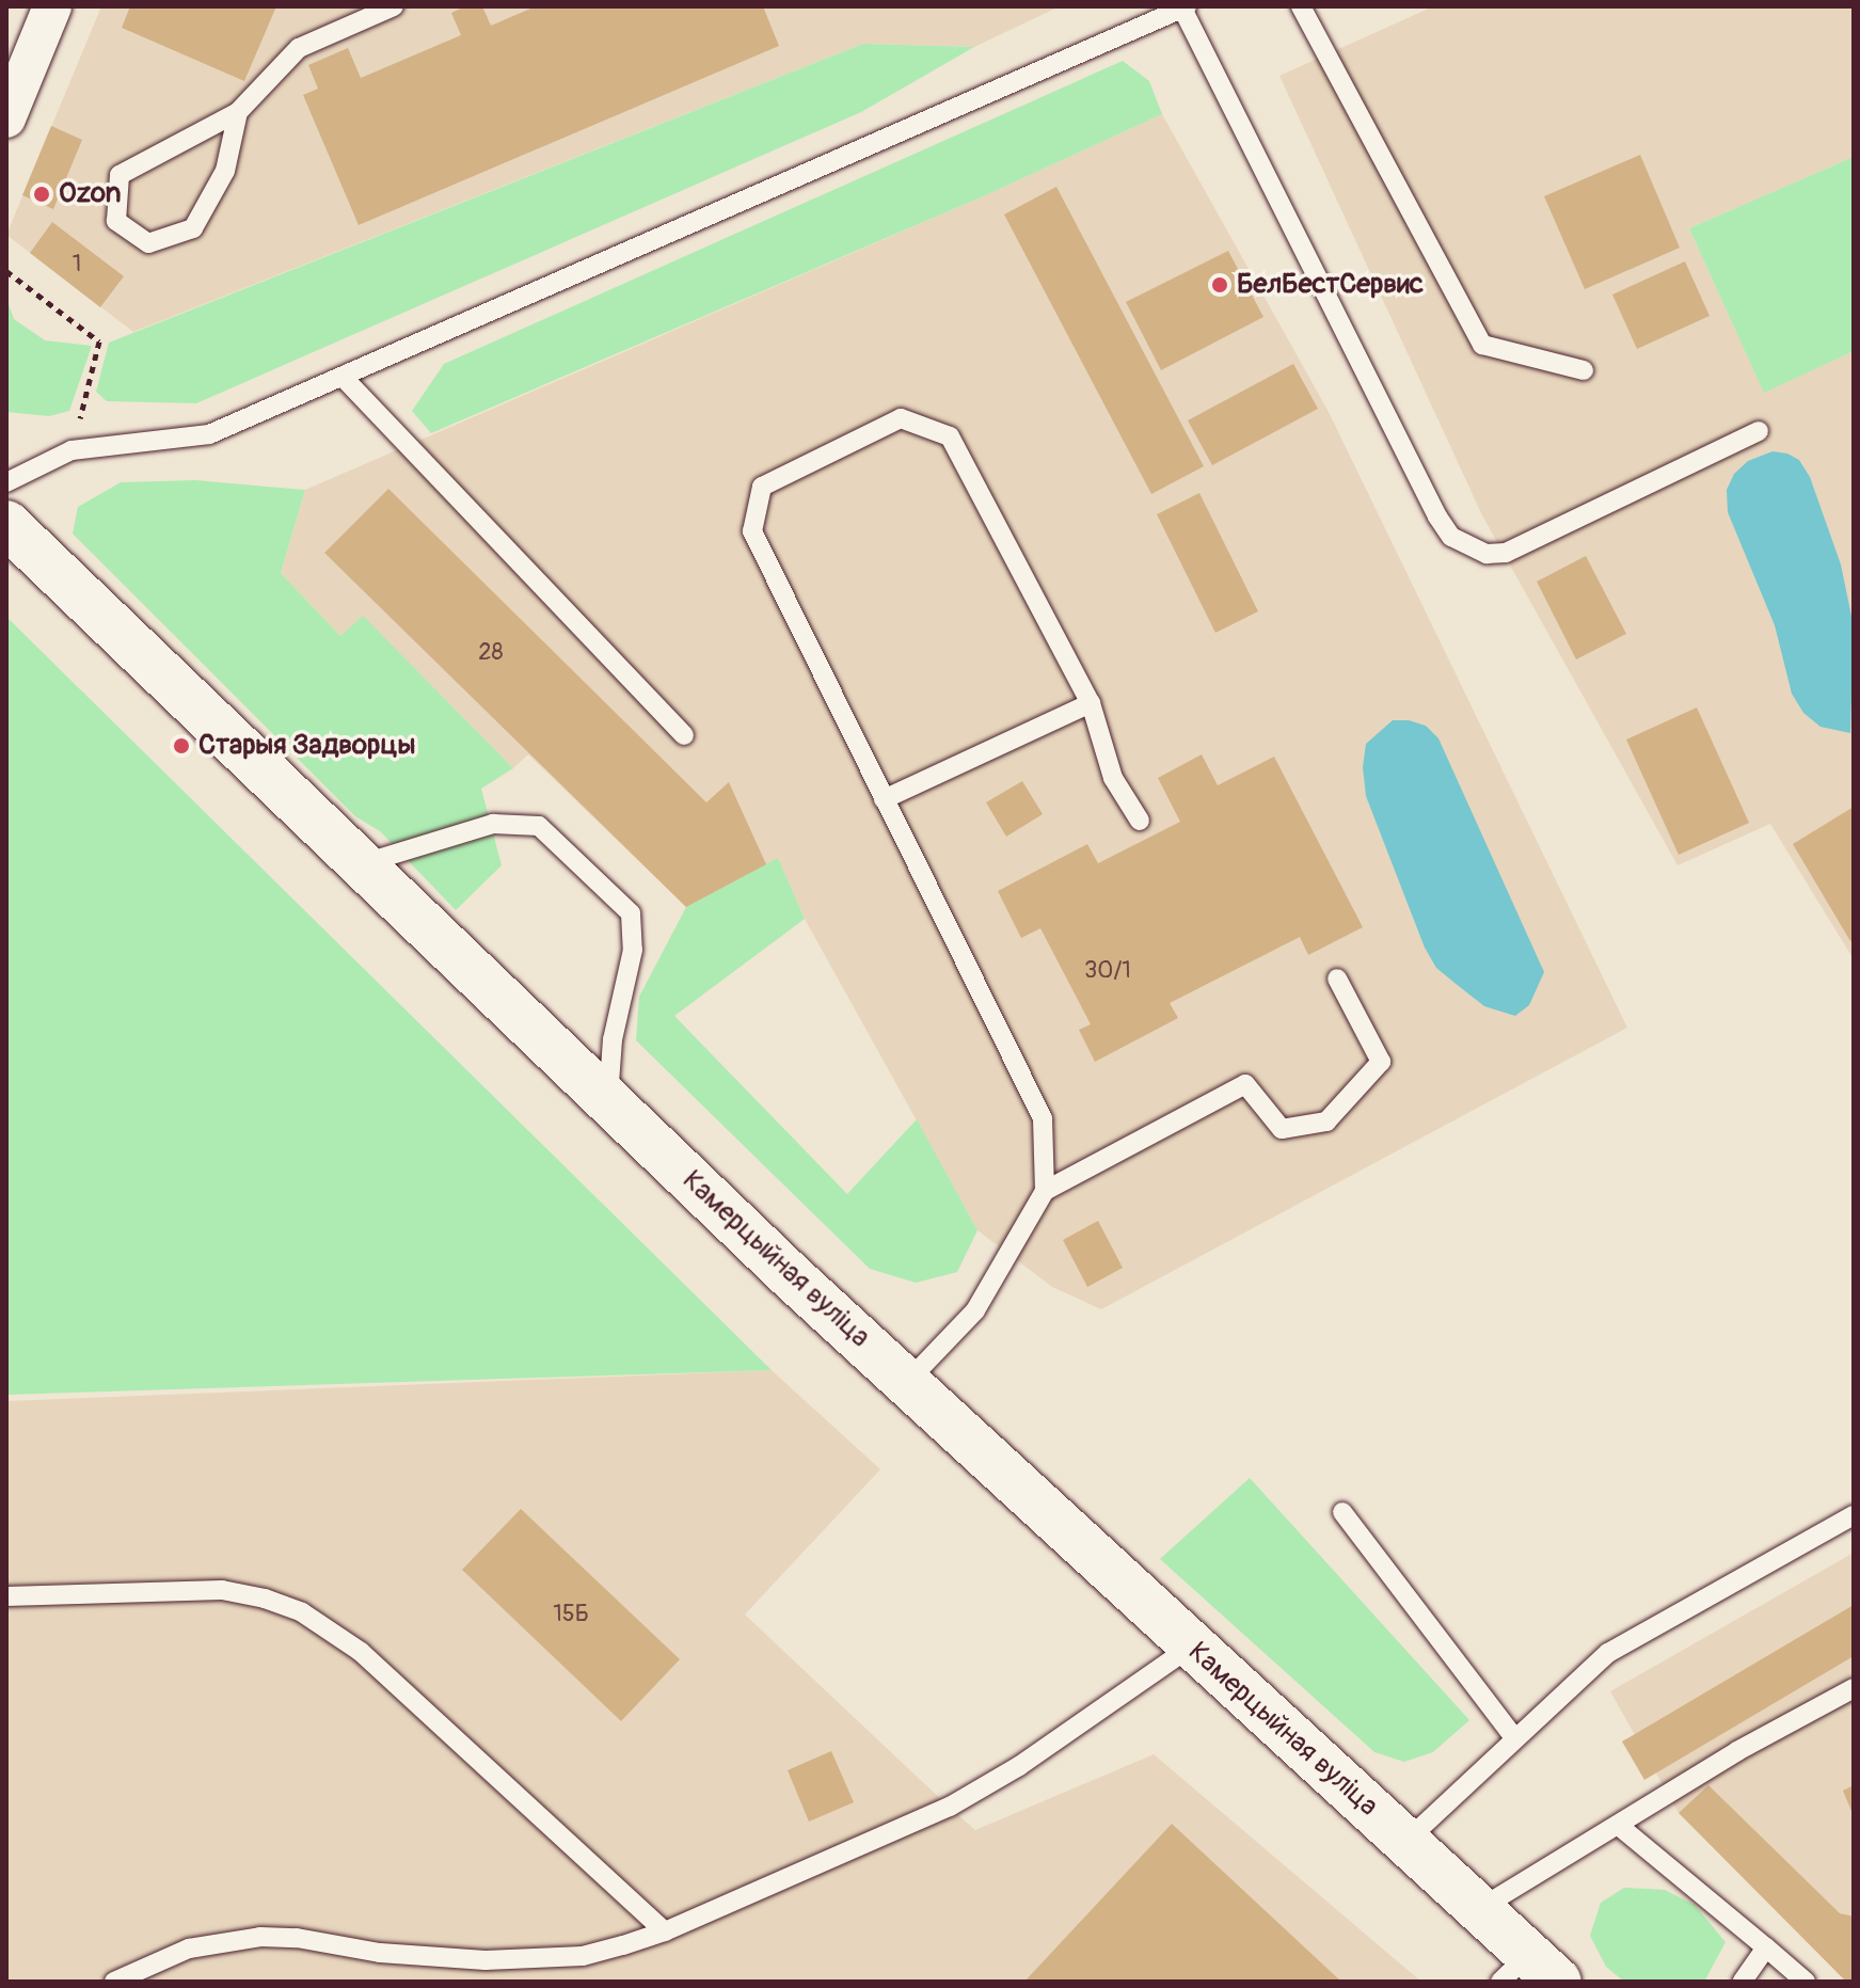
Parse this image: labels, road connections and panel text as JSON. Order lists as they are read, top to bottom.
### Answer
{
  "streets": {
    "main road": ["Камерцыйная вуліца"]
  },
  "places": ["Ozon", "БелБестСервис", "Старыя Задворцы"],
  "house_numbers": [
    "1",
    "28",
    "30/1",
    "15Б"
  ]
}
